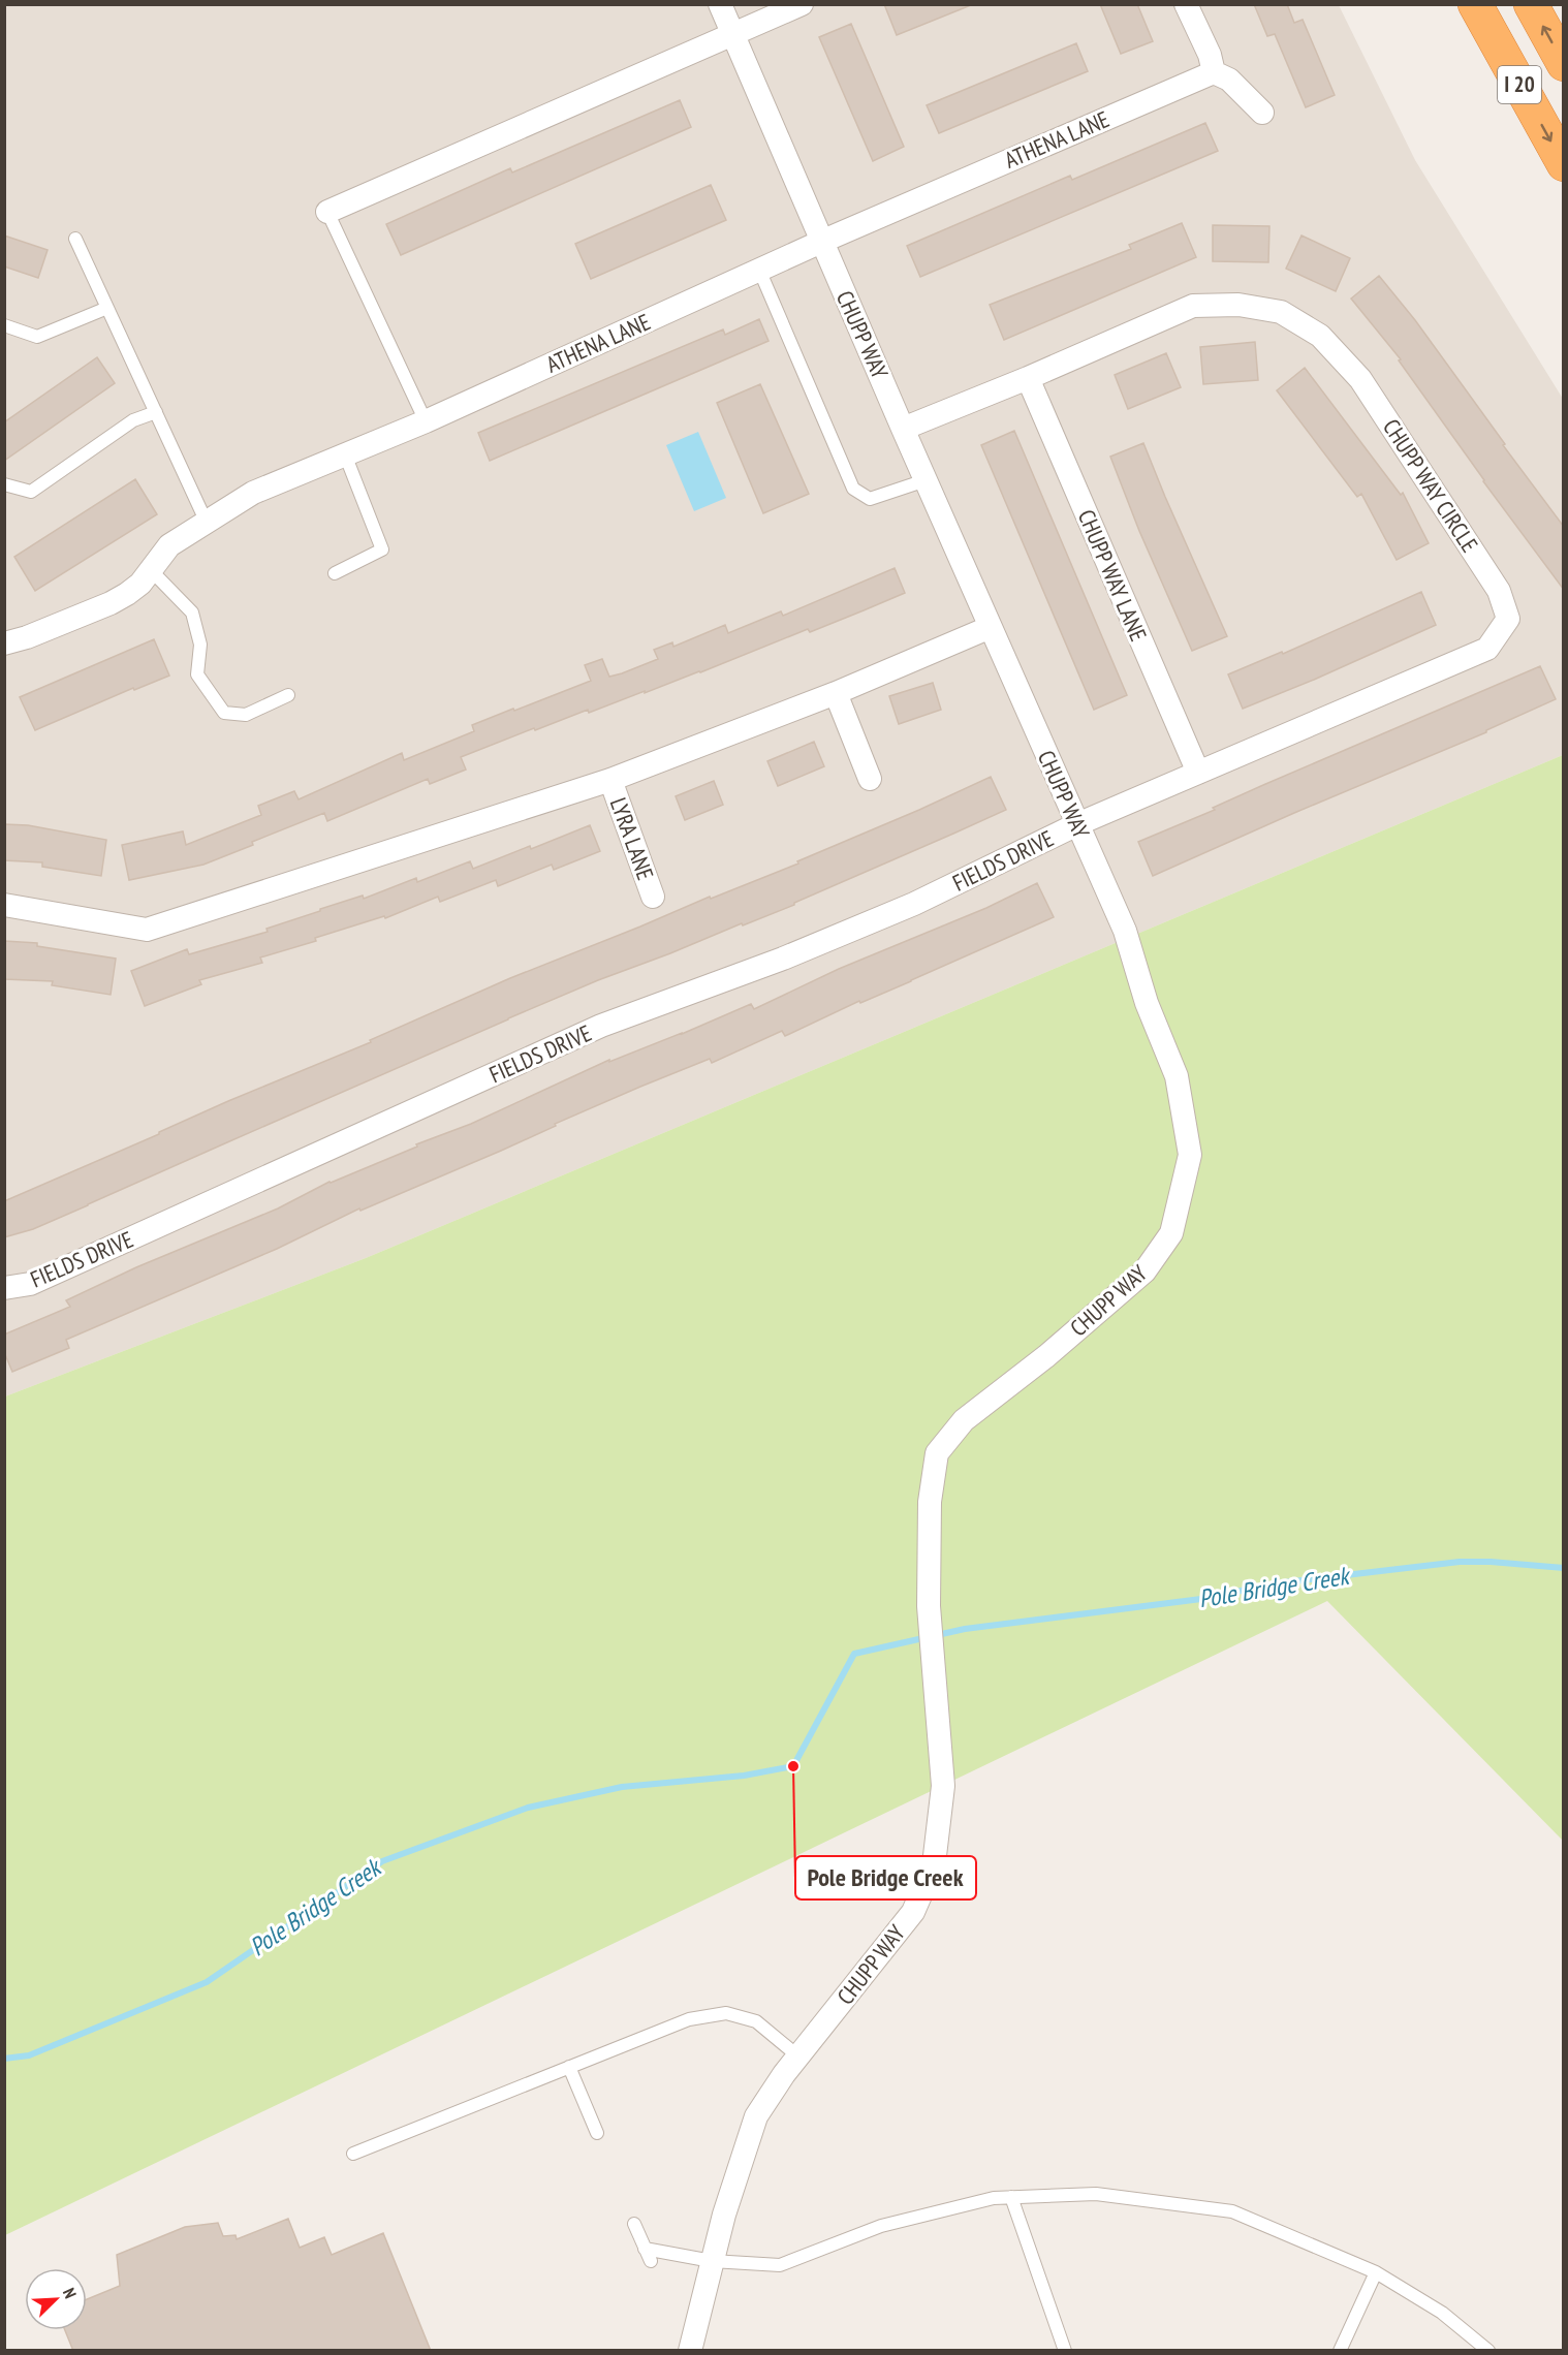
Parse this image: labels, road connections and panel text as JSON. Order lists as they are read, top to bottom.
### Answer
{
  "streets": {
    "highway": ["I 20"],
    "street": [
      "ATHENA LANE",
      "CHUPP WAY",
      "CHUPP WAY CIRCLE",
      "CHUPP WAY LANE",
      "LYRA LANE",
      "FIELDS DRIVE"
    ]
  },
  "crossings": [
    ["ATHENA LANE", "CHUPP WAY"],
    ["CHUPP WAY", "CHUPP WAY CIRCLE"],
    ["CHUPP WAY", "FIELDS DRIVE"],
    ["CHUPP WAY CIRCLE", "CHUPP WAY LANE"],
    ["CHUPP WAY CIRCLE", "FIELDS DRIVE"]
  ],
  "water": ["Pole Bridge Creek"],
  "places": ["Pole Bridge Creek"],
  "north": "top right"
}
